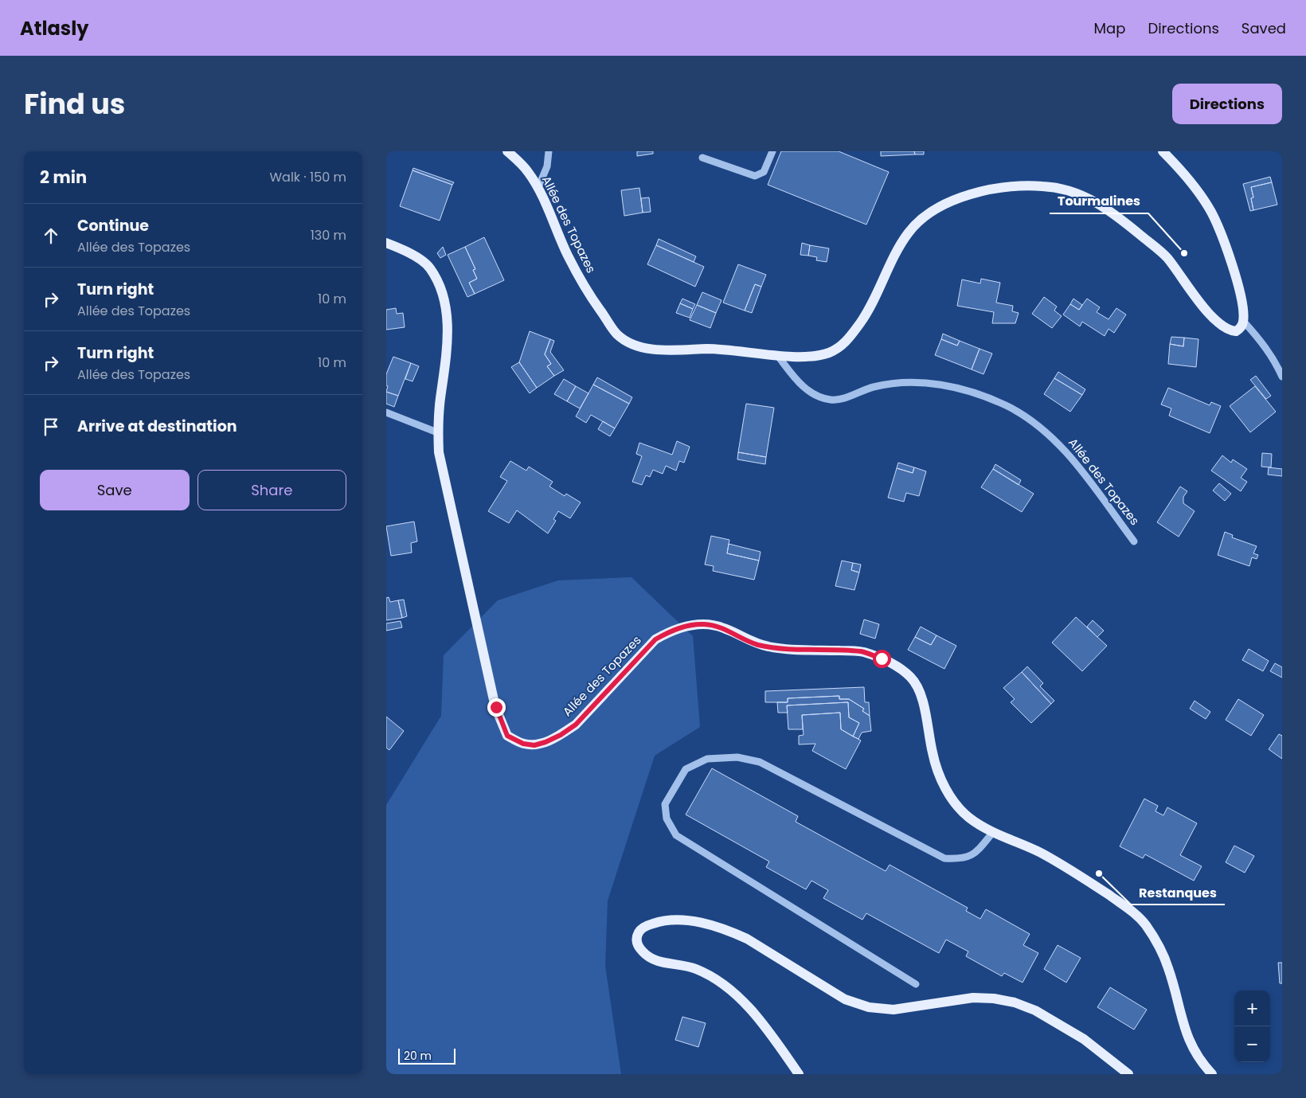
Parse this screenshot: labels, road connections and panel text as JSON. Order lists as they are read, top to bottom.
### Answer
{
  "streets": {
    "main road": ["Allée des Topazes"]
  },
  "places": ["Tourmalines", "Restanques"],
  "scale_bar": "20 m",
  "page": {
    "header": "Atlasly",
    "nav": ["Map", "Directions", "Saved"],
    "title": "Find us",
    "buttons": [
      "Directions",
      ["Save", "Share"]
    ],
    "heading": ["2 min", "Walk · 150 m"],
    "list": [
      ["Continue", "Allée des Topazes", "130 m"],
      ["Turn right", "Allée des Topazes", "10 m"],
      ["Turn right", "Allée des Topazes", "10 m"],
      "Arrive at destination"
    ],
    "map_buttons": ["+", "−"],
    "scale": "20 m"
  }
}
